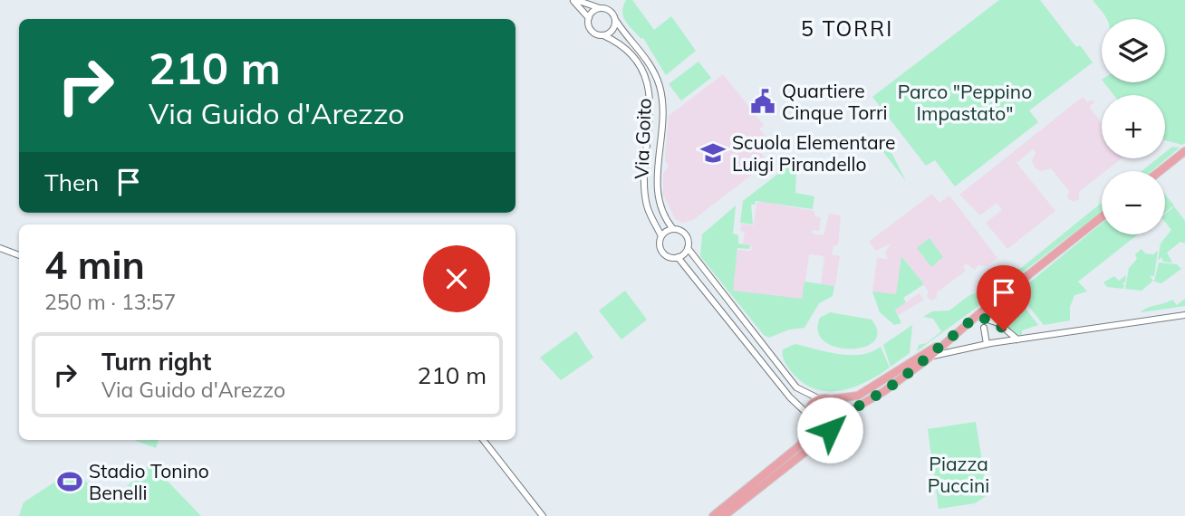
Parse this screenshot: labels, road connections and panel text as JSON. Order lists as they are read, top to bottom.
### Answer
{
  "streets": {
    "street": ["Via Goito"]
  },
  "districts": ["5 TORRI"],
  "parks": ["Parco \"Peppino Impastato\"", "Piazza Puccini"],
  "places": {
    "public building": ["Quartiere Cinque Torri"],
    "school or university": ["Scuola Elementare Luigi Pirandello"],
    "sports": ["Stadio Tonino Benelli"]
  },
  "page": {
    "map_buttons": ["+", "−"],
    "turn": ["210 m", "Via Guido d'Arezzo"],
    "then": "Then",
    "heading": ["4 min", "250 m · 13:57"],
    "list": [
      {
        "name": "Turn right",
        "note": "Via Guido d'Arezzo",
        "value": "210 m"
      }
    ]
  }
}
